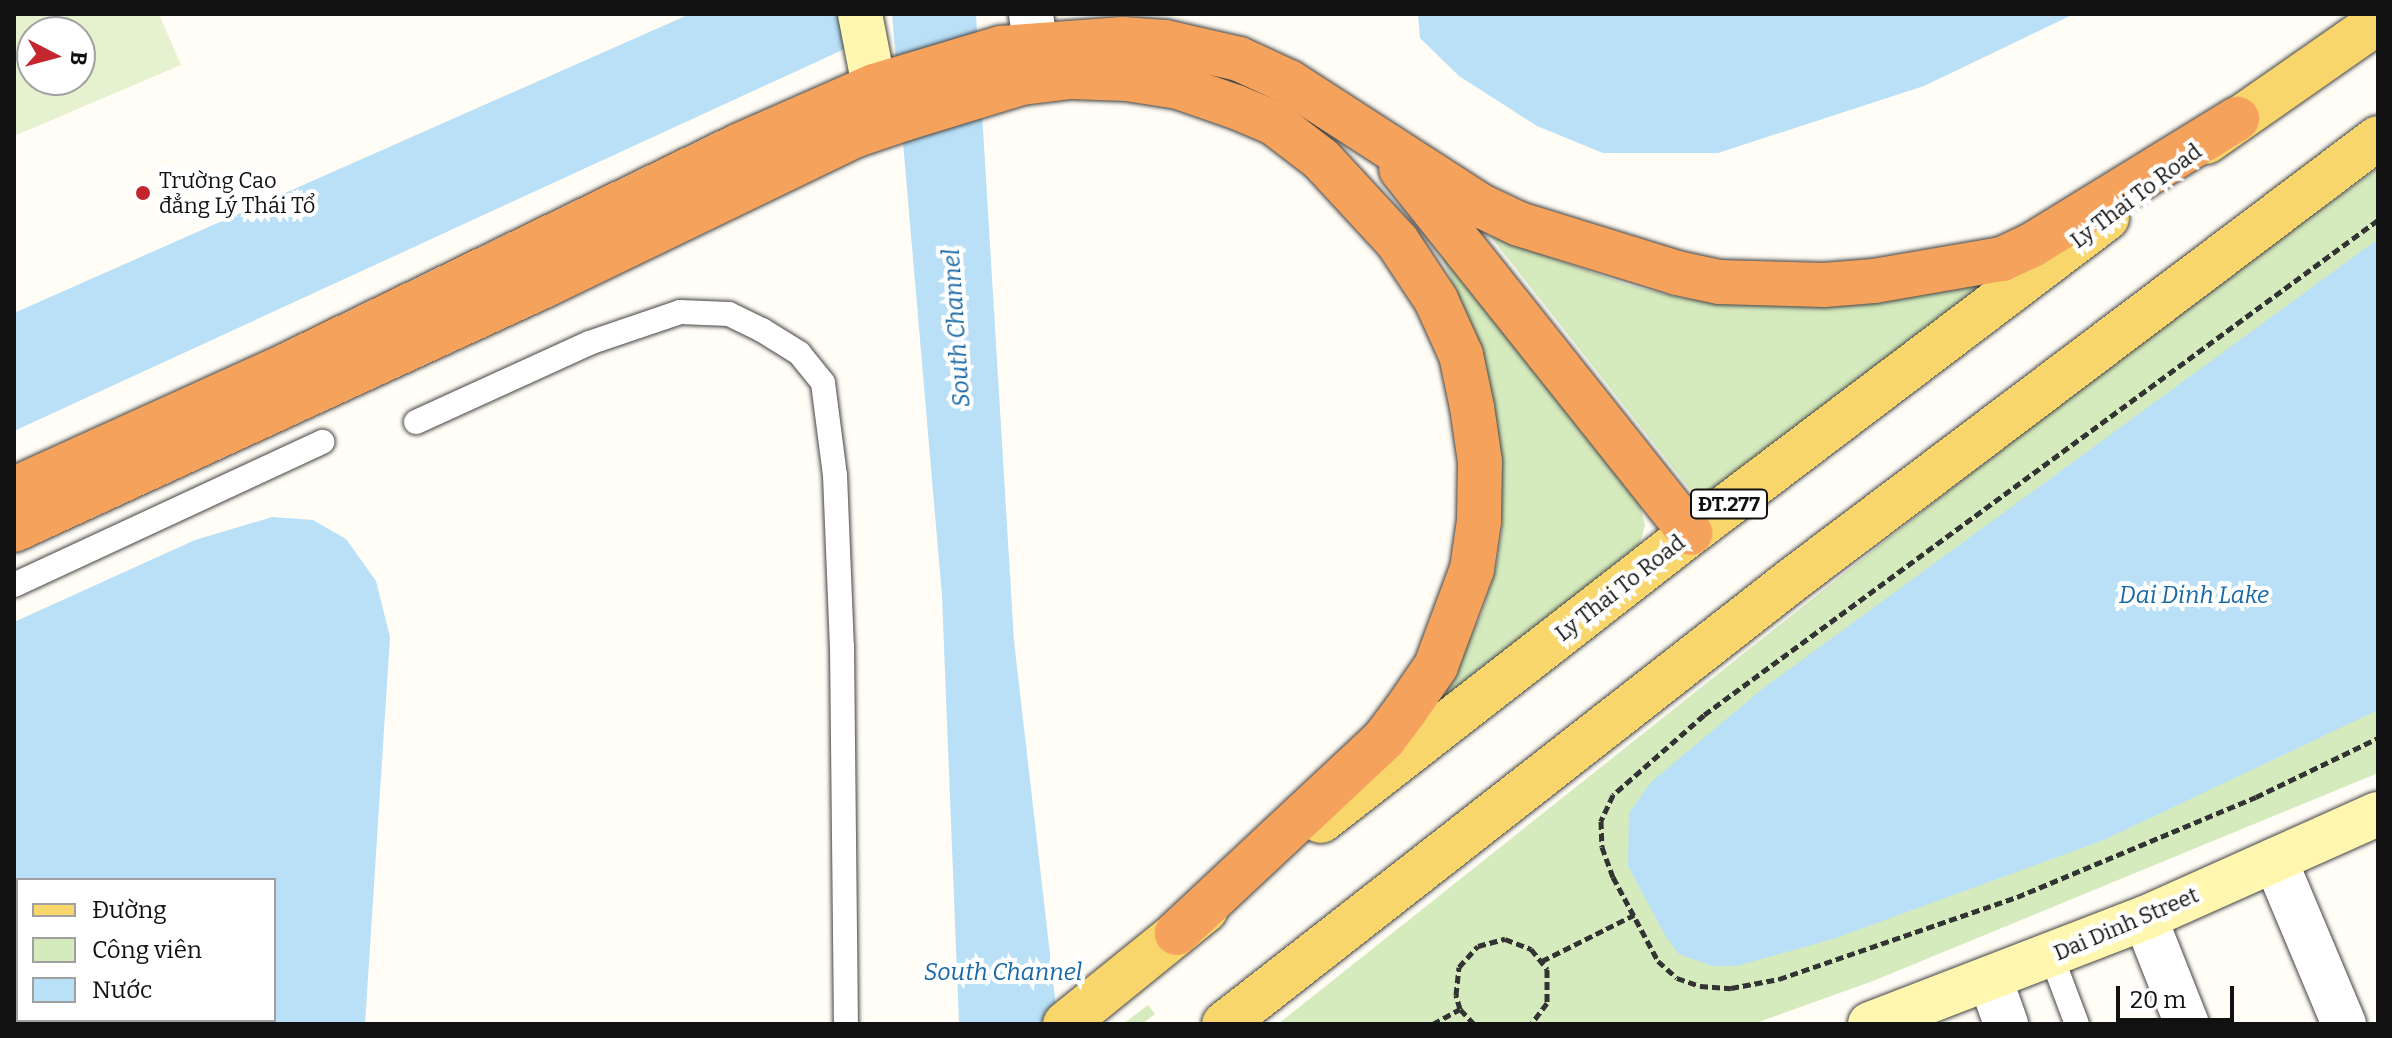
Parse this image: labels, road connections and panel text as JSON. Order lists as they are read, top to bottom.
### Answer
{
  "streets": {
    "main road": ["Ly Thai To Road", "ĐT.277"],
    "street": ["Dai Dinh Street"]
  },
  "water": ["South Channel", "Dai Dinh Lake"],
  "places": ["Trường Cao đẳng Lý Thái Tổ"],
  "legend": ["Đường", "Công viên", "Nước"],
  "scale_bar": "20 m",
  "north": "right"
}
